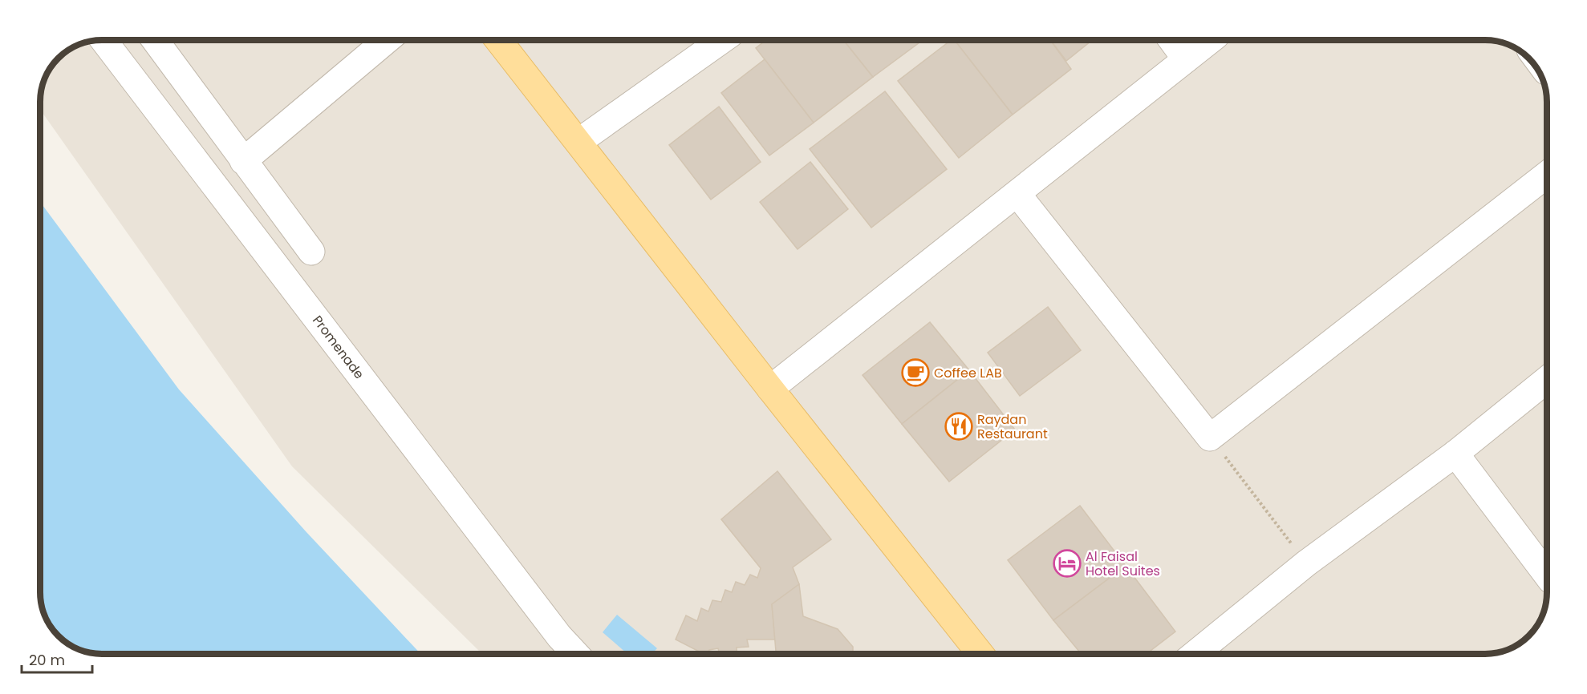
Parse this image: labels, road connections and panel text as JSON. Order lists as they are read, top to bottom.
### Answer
{
  "streets": {
    "street": ["Promenade"]
  },
  "places": {
    "cafe": ["Coffee LAB"],
    "restaurant": ["Raydan Restaurant"],
    "hotel": ["Al Faisal Hotel Suites"]
  },
  "scale_bar": "20 m"
}
